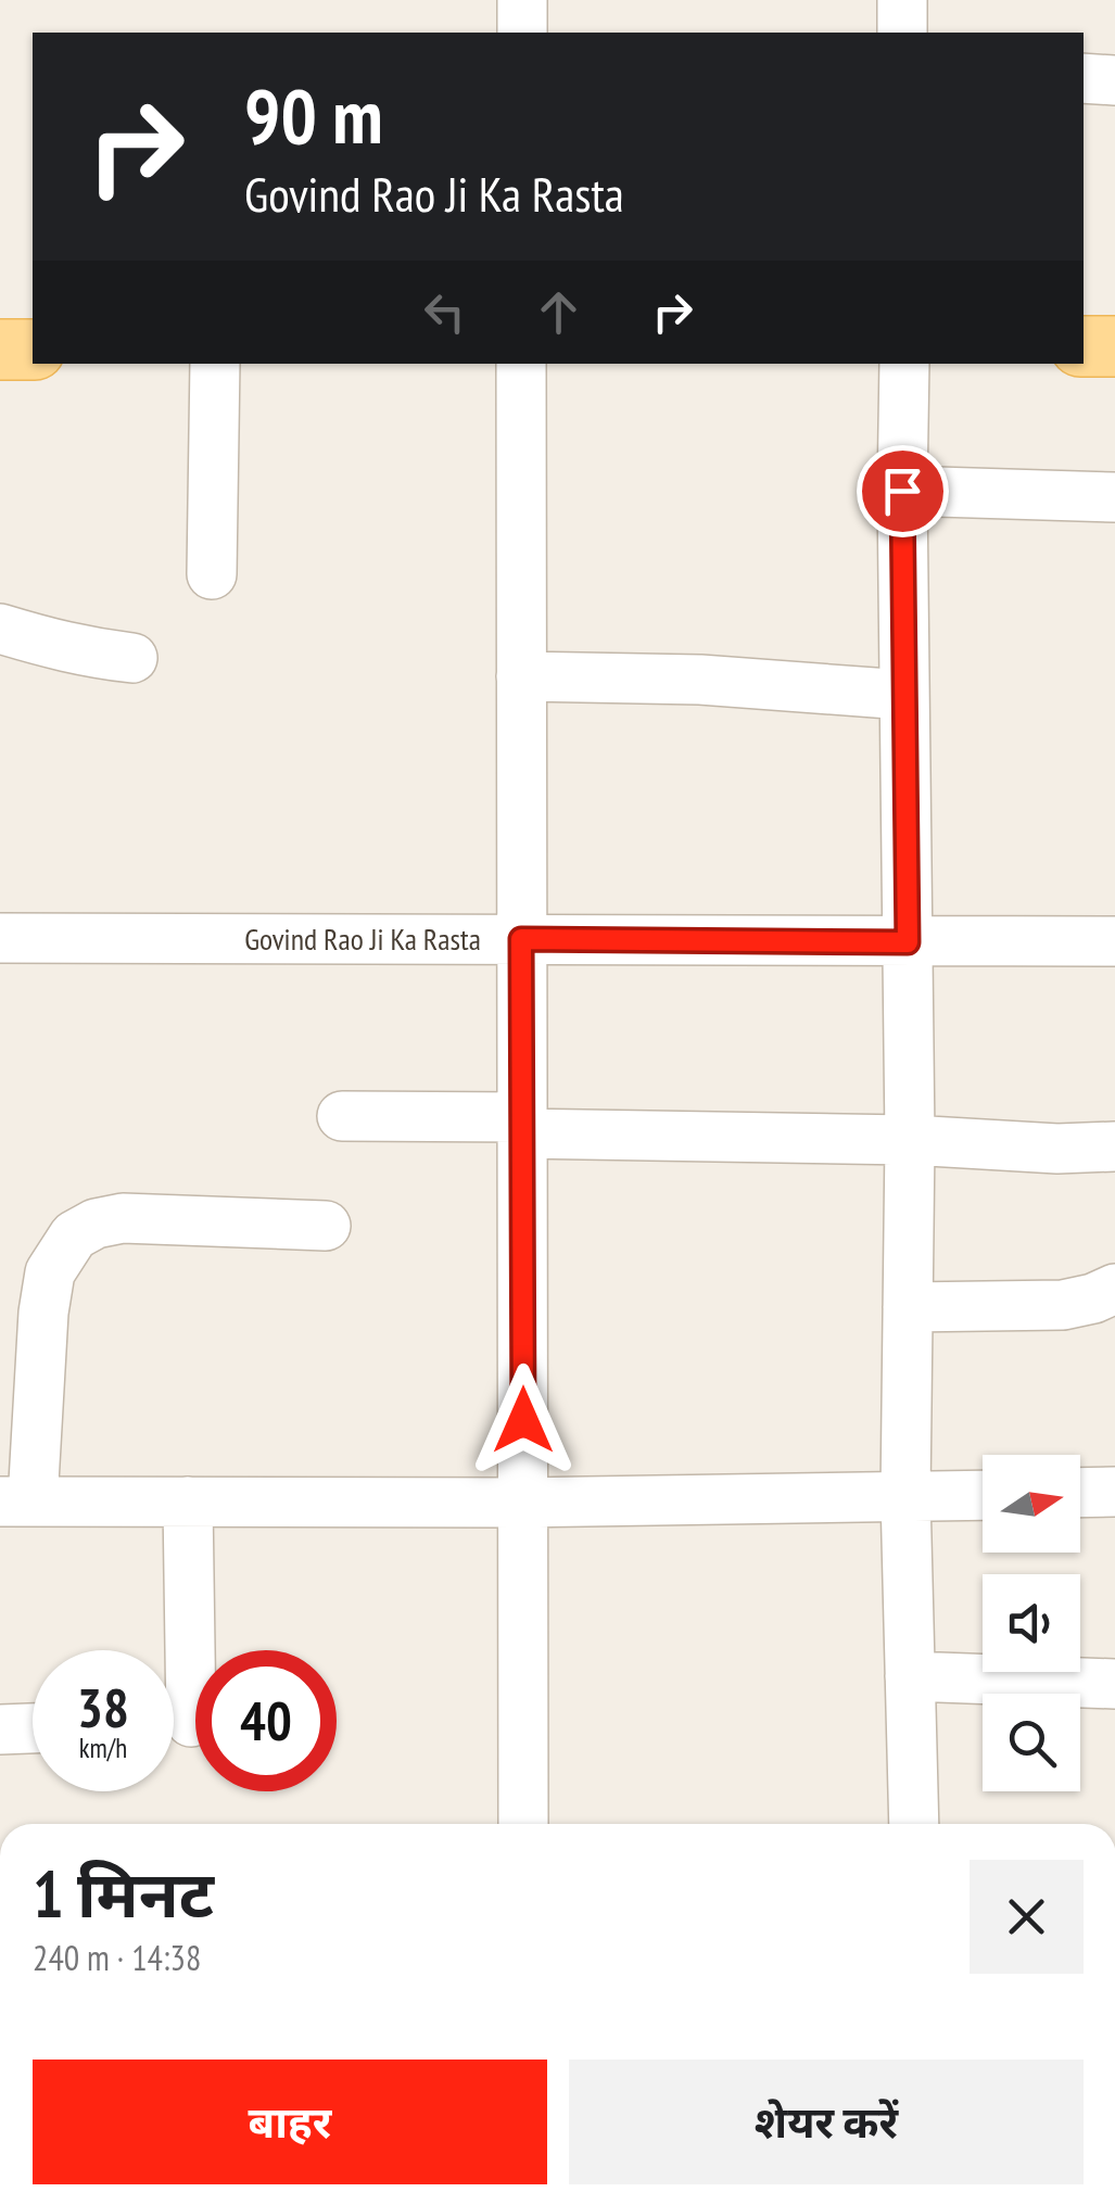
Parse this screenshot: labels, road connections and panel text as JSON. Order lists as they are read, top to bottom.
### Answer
{
  "streets": {
    "street": ["Govind Rao Ji Ka Rasta"]
  },
  "north": "right",
  "page": {
    "turn": ["90 m", "Govind Rao Ji Ka Rasta"],
    "speed": "38 km/h",
    "limit": "40",
    "heading": ["1 मिनट", "240 m · 14:38"],
    "buttons": ["बाहर", "शेयर करें"]
  }
}
